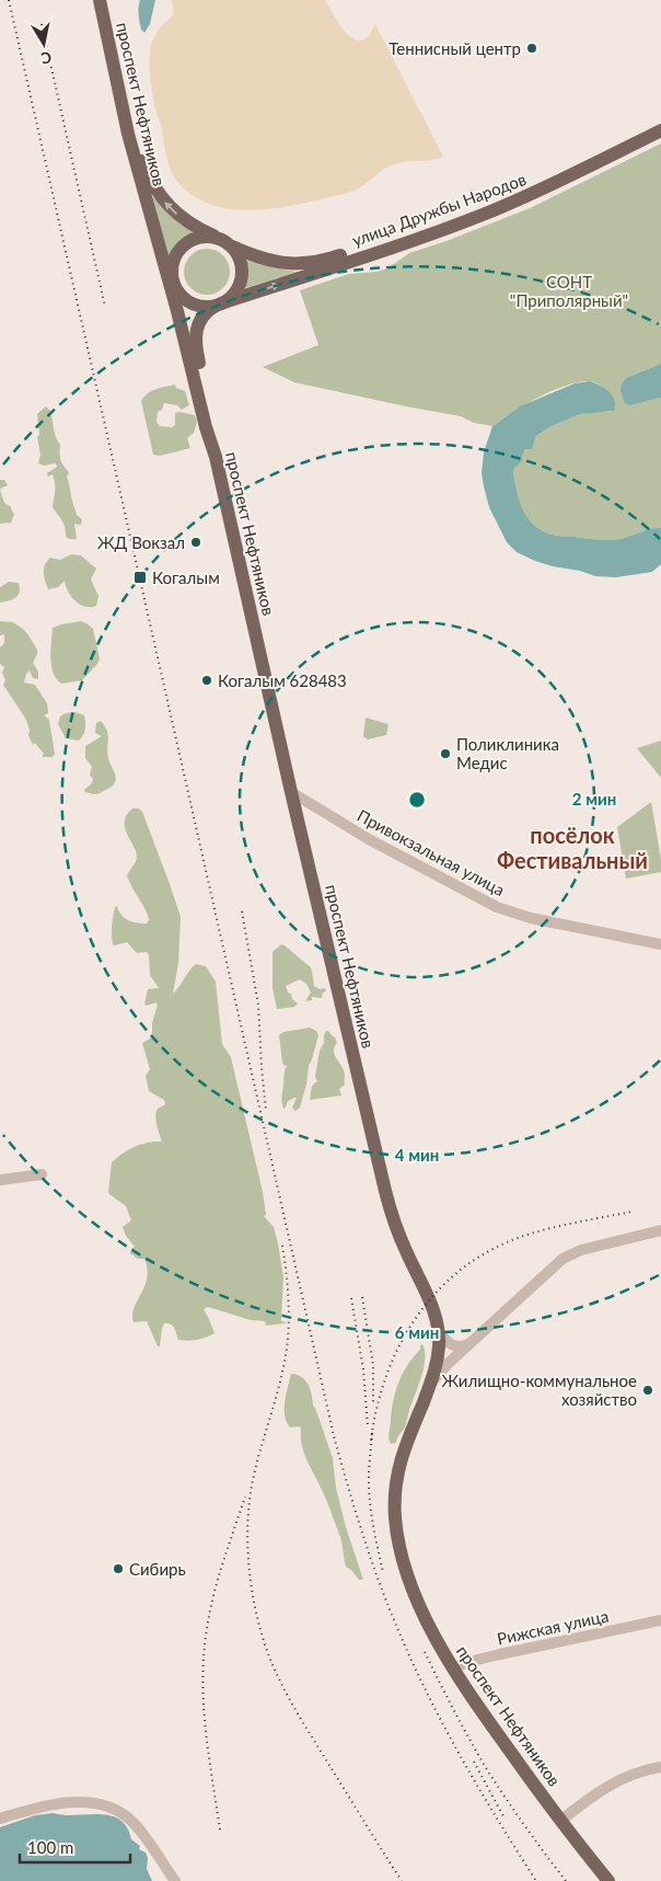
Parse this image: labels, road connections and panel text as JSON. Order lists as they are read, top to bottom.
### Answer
{
  "streets": {
    "main road": ["проспект Нефтяников", "улица Дружбы Народов"],
    "street": ["Привокзальная улица", "Рижская улица"]
  },
  "crossings": [
    ["проспект Нефтяников", "Привокзальная улица"],
    ["проспект Нефтяников", "Рижская улица"]
  ],
  "districts": ["посёлок Фестивальный"],
  "parks": ["СОНТ \"Приполярный\""],
  "places": {
    "other": [
      "Теннисный центр",
      "ЖД Вокзал",
      "Когалым 628483",
      "Поликлиника Медис",
      "Жилищно-коммунальное хозяйство",
      "Сибирь"
    ],
    "transit": ["Когалым"]
  },
  "scale_bar": "100 m",
  "north": "bottom",
  "rings": ["2 мин", "4 мин", "6 мин"]
}
